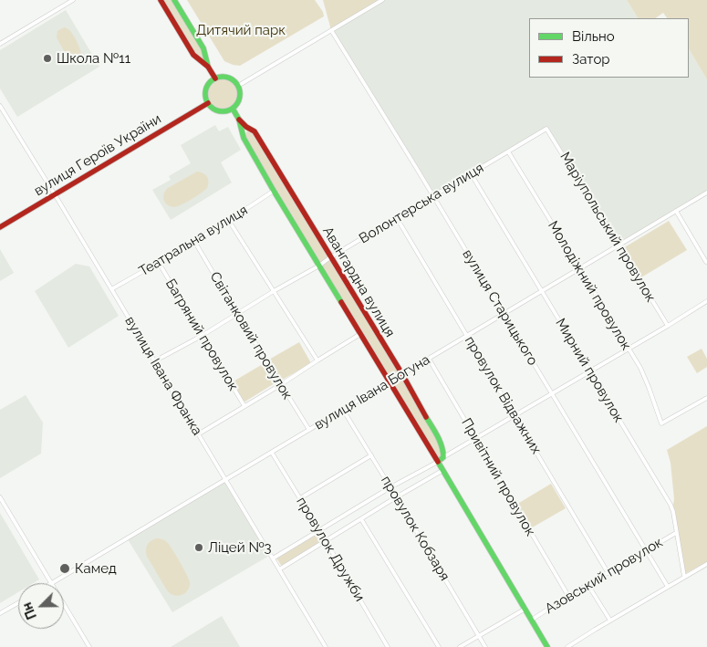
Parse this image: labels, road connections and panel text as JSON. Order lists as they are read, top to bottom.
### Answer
{
  "streets": {
    "street": [
      "вулиця Героїв України",
      "Волонтерська вулиця",
      "Маріупольський провулок",
      "Театральна вулиця",
      "Авангардна вулиця",
      "Молодіжний провулок",
      "вулиця Старицького",
      "Багряний провулок",
      "Світанковий провулок",
      "Мирний провулок",
      "вулиця Івана Франка",
      "вулиця Івана Богуна",
      "провулок Відважних",
      "Привітний провулок",
      "провулок Кобзаря",
      "провулок Дружби",
      "Азовський провулок"
    ]
  },
  "crossings": [
    ["вулиця Героїв України", "Авангардна вулиця"],
    ["вулиця Героїв України", "вулиця Івана Франка"],
    ["Волонтерська вулиця", "Маріупольський провулок"],
    ["Волонтерська вулиця", "Авангардна вулиця"],
    ["Волонтерська вулиця", "Молодіжний провулок"],
    ["Волонтерська вулиця", "вулиця Старицького"],
    ["Волонтерська вулиця", "Багряний провулок"],
    ["Волонтерська вулиця", "Світанковий провулок"],
    ["Волонтерська вулиця", "Мирний провулок"],
    ["Волонтерська вулиця", "вулиця Івана Франка"],
    ["Волонтерська вулиця", "провулок Відважних"],
    ["Маріупольський провулок", "вулиця Івана Богуна"],
    ["Театральна вулиця", "Авангардна вулиця"],
    ["Театральна вулиця", "Багряний провулок"],
    ["Театральна вулиця", "Світанковий провулок"],
    ["Театральна вулиця", "вулиця Івана Франка"],
    ["Авангардна вулиця", "вулиця Івана Богуна"],
    ["Авангардна вулиця", "Азовський провулок"],
    ["Молодіжний провулок", "вулиця Івана Богуна"],
    ["вулиця Старицького", "вулиця Івана Богуна"],
    ["вулиця Старицького", "Азовський провулок"],
    ["Світанковий провулок", "вулиця Івана Богуна"],
    ["Мирний провулок", "вулиця Івана Богуна"],
    ["Мирний провулок", "Азовський провулок"],
    ["вулиця Івана Франка", "вулиця Івана Богуна"],
    ["вулиця Івана Богуна", "провулок Відважних"],
    ["вулиця Івана Богуна", "Привітний провулок"],
    ["вулиця Івана Богуна", "провулок Кобзаря"],
    ["вулиця Івана Богуна", "провулок Дружби"],
    ["провулок Відважних", "Азовський провулок"],
    ["Привітний провулок", "Азовський провулок"]
  ],
  "parks": ["Дитячий парк"],
  "places": ["Школа №11", "Ліцей №3", "Камед"],
  "legend": ["Вільно", "Затор"],
  "north": "bottom left"
}
